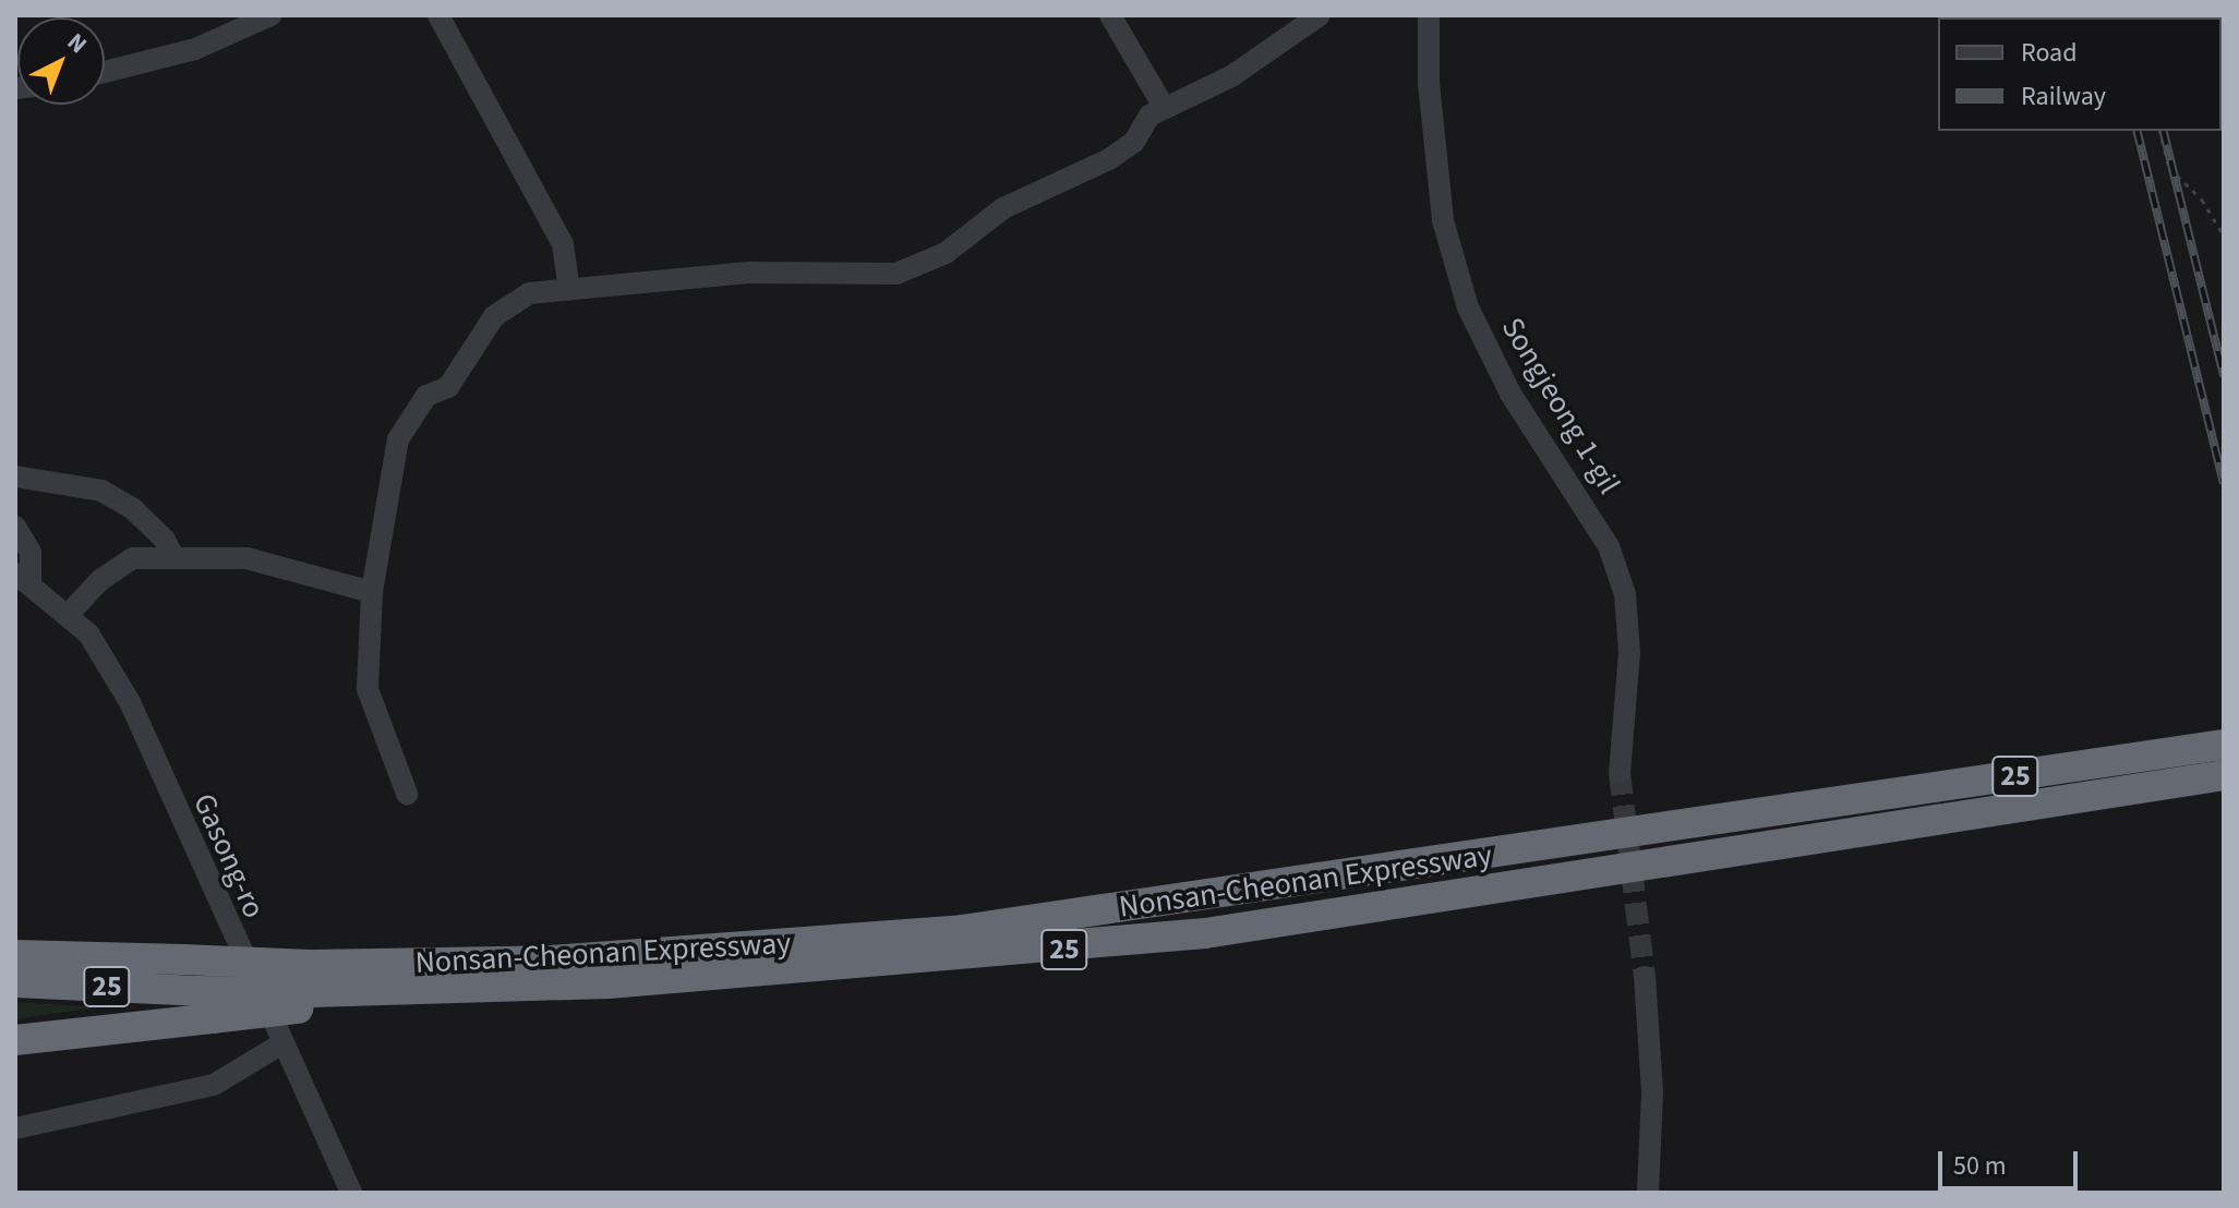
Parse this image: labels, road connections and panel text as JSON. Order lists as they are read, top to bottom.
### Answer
{
  "streets": {
    "highway": ["25", "Nonsan-Cheonan Expressway"],
    "street": ["Songjeong 1-gil", "Gasong-ro"]
  },
  "legend": ["Road", "Railway"],
  "scale_bar": "50 m",
  "north": "top right"
}
